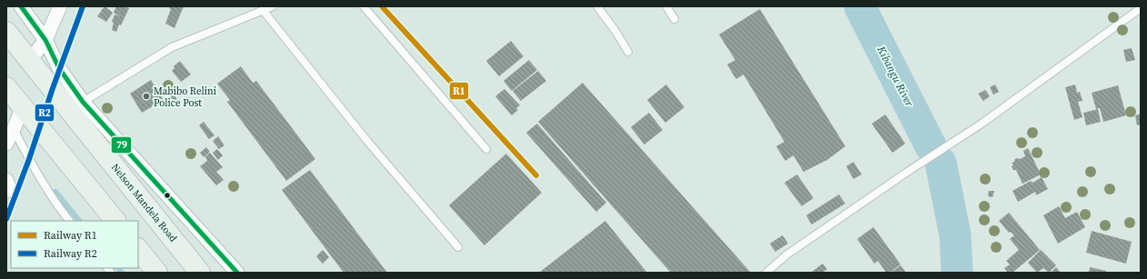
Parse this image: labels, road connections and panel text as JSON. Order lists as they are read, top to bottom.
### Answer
{
  "streets": {
    "main road": ["Nelson Mandela Road"]
  },
  "water": ["Kibangu River"],
  "places": ["Mabibo Relini Police Post"],
  "lines": ["rail line R1", "rail line R2", "transit line 79"],
  "legend": ["Railway R1", "Railway R2"]
}
